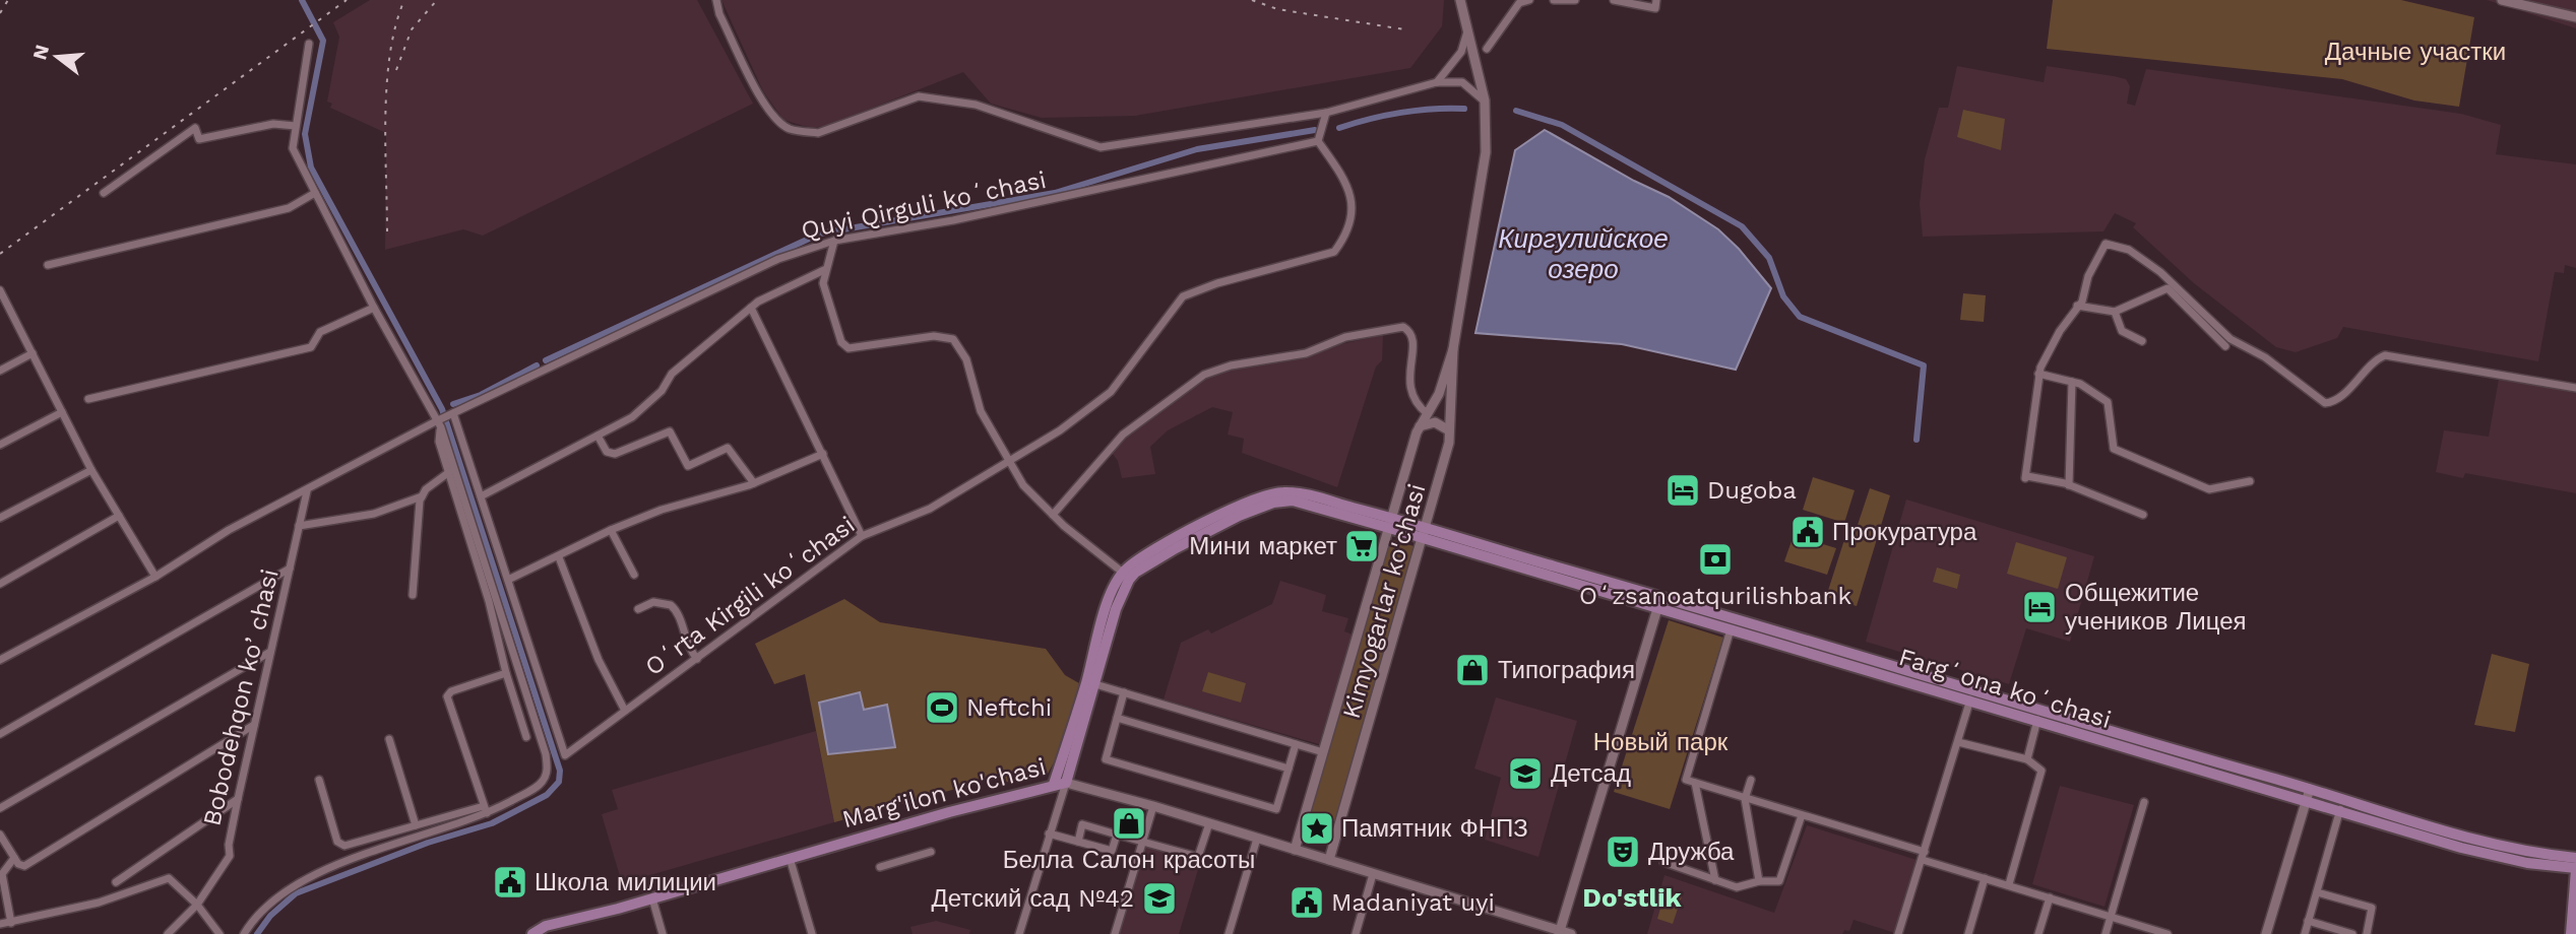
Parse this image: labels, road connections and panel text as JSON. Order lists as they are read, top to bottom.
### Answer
{
  "streets": {
    "main road": ["Fargʻona koʻchasi", "Marg'ilon ko'chasi"],
    "street": [
      "Quyi Qirguli koʻchasi",
      "Oʻrta Kirgili koʻchasi",
      "Kimyogarlar ko'chasi",
      "Bobodehqon koʼchasi"
    ]
  },
  "crossings": [
    ["Quyi Qirguli koʻchasi", "Oʻrta Kirgili koʻchasi"],
    ["Kimyogarlar ko'chasi", "Fargʻona koʻchasi"],
    ["Kimyogarlar ko'chasi", "Marg'ilon ko'chasi"]
  ],
  "districts": ["Do'stlik"],
  "water": ["Киргулийское озеро"],
  "parks": ["Дачные участки", "Новый парк"],
  "places": {
    "hotel": ["Dugoba", "Общежитие учеников Лицея"],
    "public building": ["Прокуратура", "Школа милиции", "Madaniyat uyi"],
    "supermarket": ["Мини маркет"],
    "bank": ["Oʻzsanoatqurilishbank"],
    "shop": ["Типография", "Белла Салон красоты"],
    "sports": ["Neftchi"],
    "school or university": ["Детсад", "Детский сад №42"],
    "place": ["Памятник ФНПЗ"],
    "theatre": ["Дружба"]
  },
  "north": "left"
}
